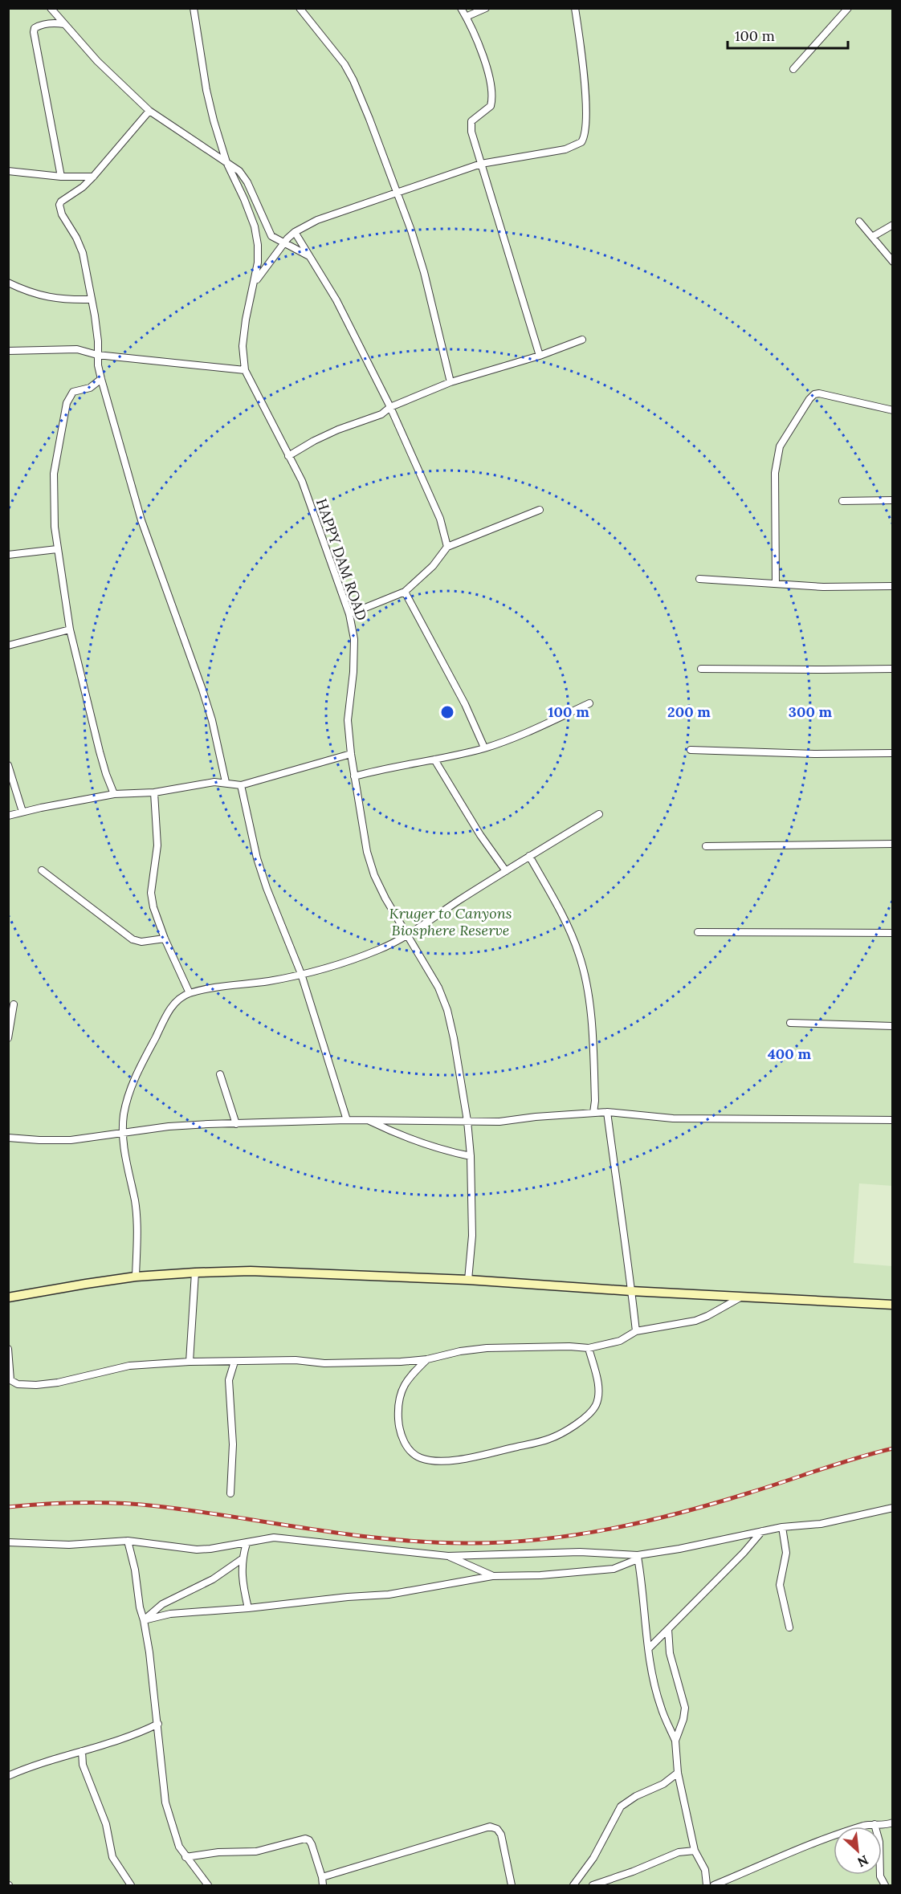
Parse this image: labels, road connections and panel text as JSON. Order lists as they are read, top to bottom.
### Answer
{
  "streets": {
    "street": ["HAPPY DAM ROAD"]
  },
  "parks": ["Kruger to Canyons Biosphere Reserve"],
  "scale_bar": "100 m",
  "north": "bottom right",
  "rings": [
    "100 m",
    "200 m",
    "300 m",
    "400 m"
  ]
}
